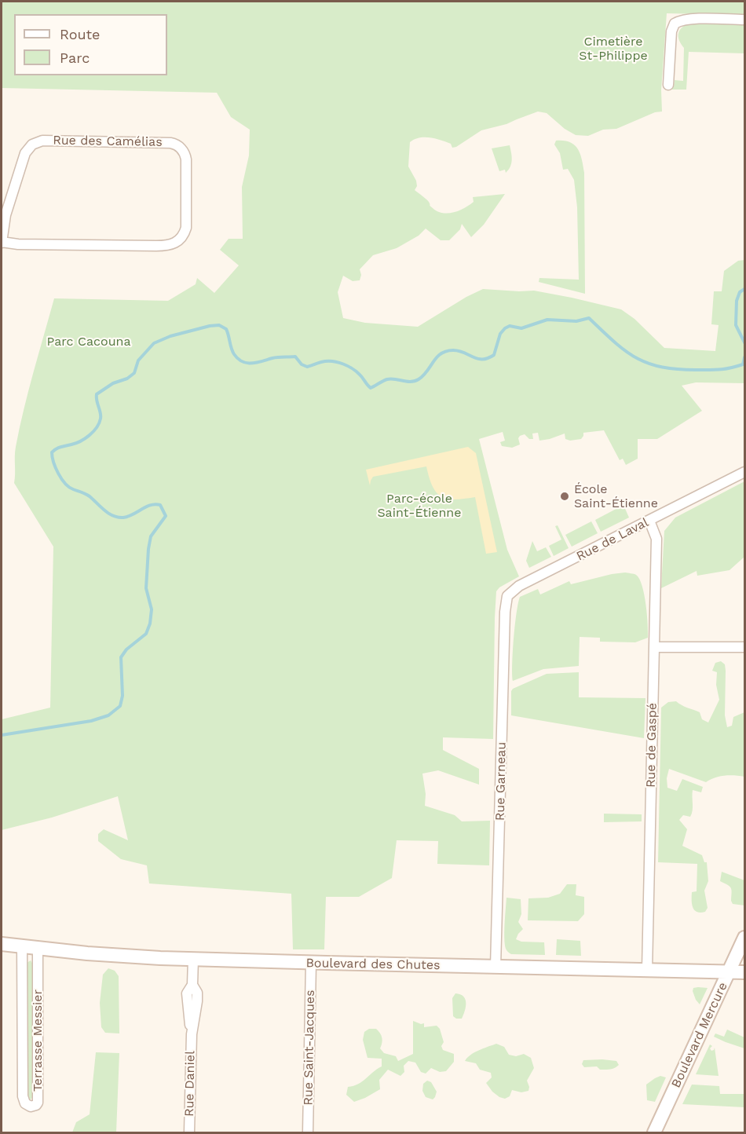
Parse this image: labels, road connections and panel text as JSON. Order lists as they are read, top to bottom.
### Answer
{
  "streets": {
    "street": [
      "Rue des Camélias",
      "Rue de Laval",
      "Rue de Gaspé",
      "Rue Garneau",
      "Boulevard des Chutes",
      "Boulevard Mercure",
      "Terrasse Messier",
      "Rue Saint-Jacques",
      "Rue Daniel"
    ]
  },
  "crossings": [
    ["Rue de Laval", "Rue de Gaspé"],
    ["Rue de Laval", "Rue Garneau"],
    ["Rue de Gaspé", "Boulevard des Chutes"],
    ["Rue Garneau", "Boulevard des Chutes"],
    ["Boulevard des Chutes", "Boulevard Mercure"],
    ["Boulevard des Chutes", "Terrasse Messier"],
    ["Boulevard des Chutes", "Rue Saint-Jacques"],
    ["Boulevard des Chutes", "Rue Daniel"]
  ],
  "parks": ["Cimetière St-Philippe", "Parc Cacouna", "Parc-école Saint-Étienne"],
  "places": ["École Saint-Étienne"],
  "legend": ["Route", "Parc"]
}
